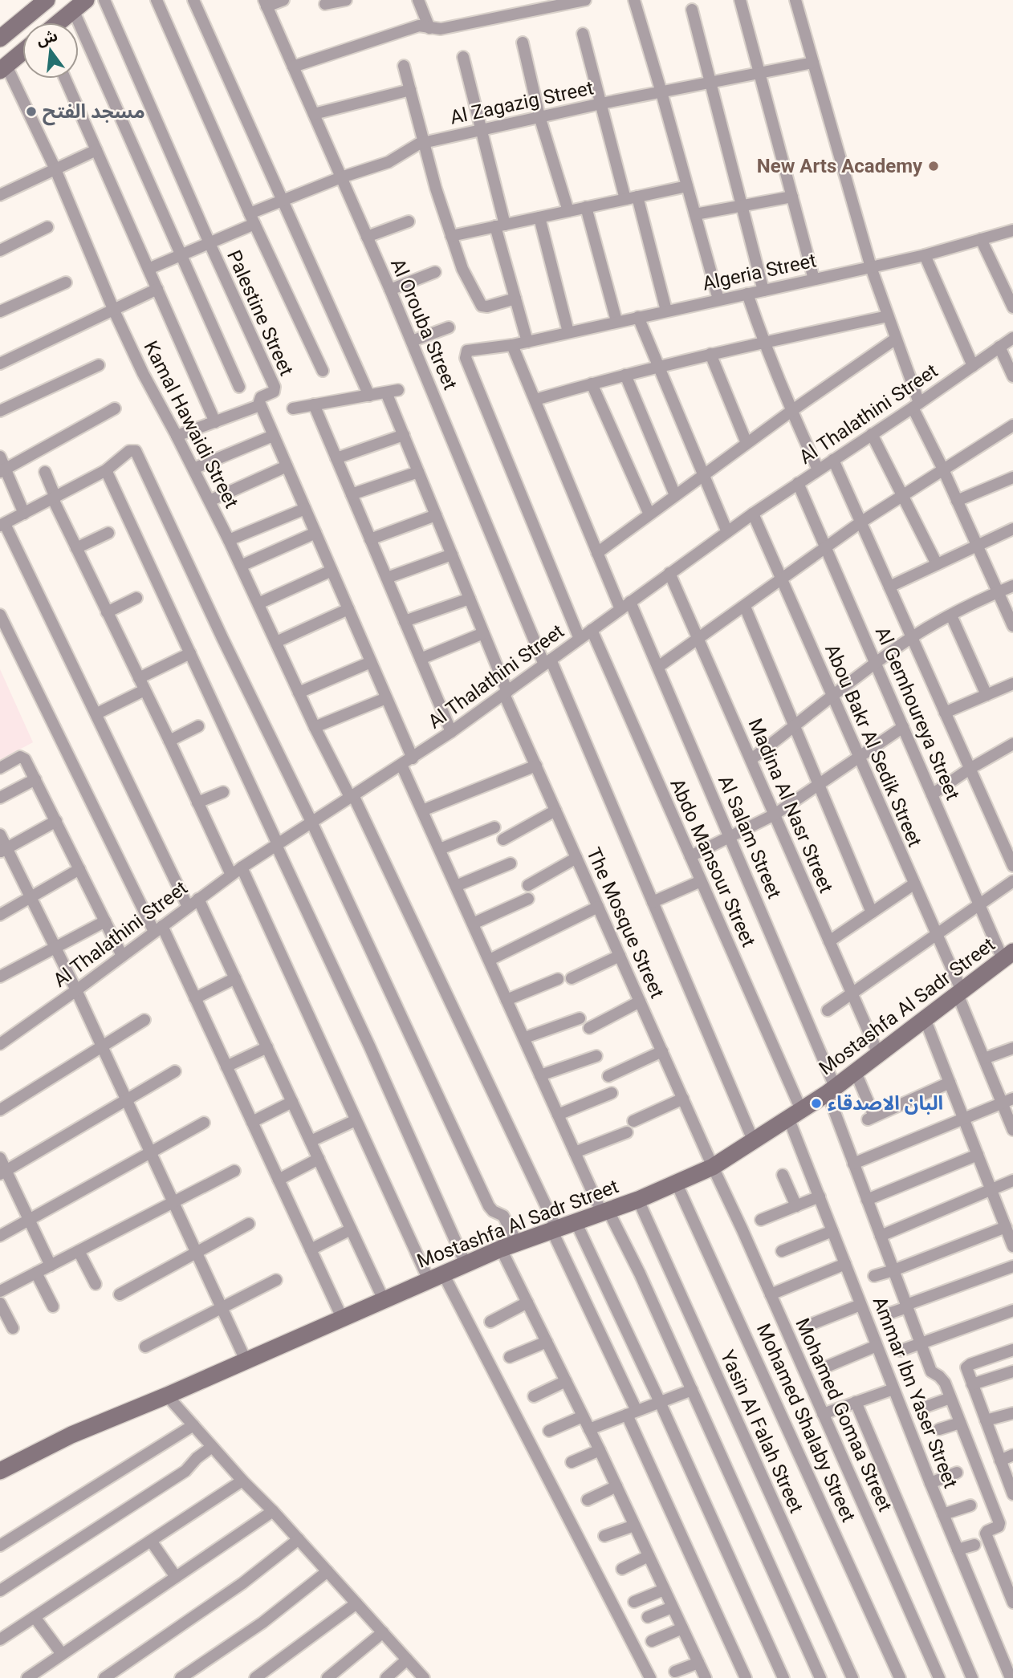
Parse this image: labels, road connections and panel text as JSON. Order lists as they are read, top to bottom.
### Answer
{
  "streets": {
    "street": [
      "Al Zagazig Street",
      "Algeria Street",
      "Palestine Street",
      "Al Orouba Street",
      "Al Thalathini Street",
      "Kamal Hawaidi Street",
      "Al Gemhoureya Street",
      "Abou Bakr Al Sedik Street",
      "Madina Al Nasr Street",
      "Al Salam Street",
      "Abdo Mansour Street",
      "The Mosque Street",
      "Mostashfa Al Sadr Street",
      "Ammar Ibn Yaser Street",
      "Mohamed Gomaa Street",
      "Mohamed Shalaby Street",
      "Yasin Al Falah Street"
    ]
  },
  "crossings": [
    ["Al Zagazig Street", "Palestine Street"],
    ["Al Zagazig Street", "Al Orouba Street"],
    ["Algeria Street", "Al Thalathini Street"],
    ["Algeria Street", "Al Salam Street"],
    ["Al Orouba Street", "Al Thalathini Street"],
    ["Al Orouba Street", "Mostashfa Al Sadr Street"],
    ["Al Thalathini Street", "Kamal Hawaidi Street"],
    ["Al Thalathini Street", "Al Gemhoureya Street"],
    ["Al Thalathini Street", "Abou Bakr Al Sedik Street"],
    ["Al Thalathini Street", "Madina Al Nasr Street"],
    ["Al Thalathini Street", "Al Salam Street"],
    ["Al Thalathini Street", "Abdo Mansour Street"],
    ["Al Thalathini Street", "The Mosque Street"],
    ["Kamal Hawaidi Street", "Mostashfa Al Sadr Street"],
    ["Al Gemhoureya Street", "Mostashfa Al Sadr Street"],
    ["Abou Bakr Al Sedik Street", "Mostashfa Al Sadr Street"],
    ["Madina Al Nasr Street", "Mostashfa Al Sadr Street"],
    ["Al Salam Street", "Mostashfa Al Sadr Street"],
    ["Abdo Mansour Street", "Mostashfa Al Sadr Street"],
    ["Abdo Mansour Street", "Ammar Ibn Yaser Street"],
    ["The Mosque Street", "Mostashfa Al Sadr Street"],
    ["The Mosque Street", "Mohamed Gomaa Street"],
    ["Mostashfa Al Sadr Street", "Ammar Ibn Yaser Street"],
    ["Mostashfa Al Sadr Street", "Mohamed Gomaa Street"],
    ["Mostashfa Al Sadr Street", "Mohamed Shalaby Street"],
    ["Mostashfa Al Sadr Street", "Yasin Al Falah Street"]
  ],
  "places": ["مسجد الفتح", "New Arts Academy", "البان الاصدقاء"],
  "north": "top"
}
